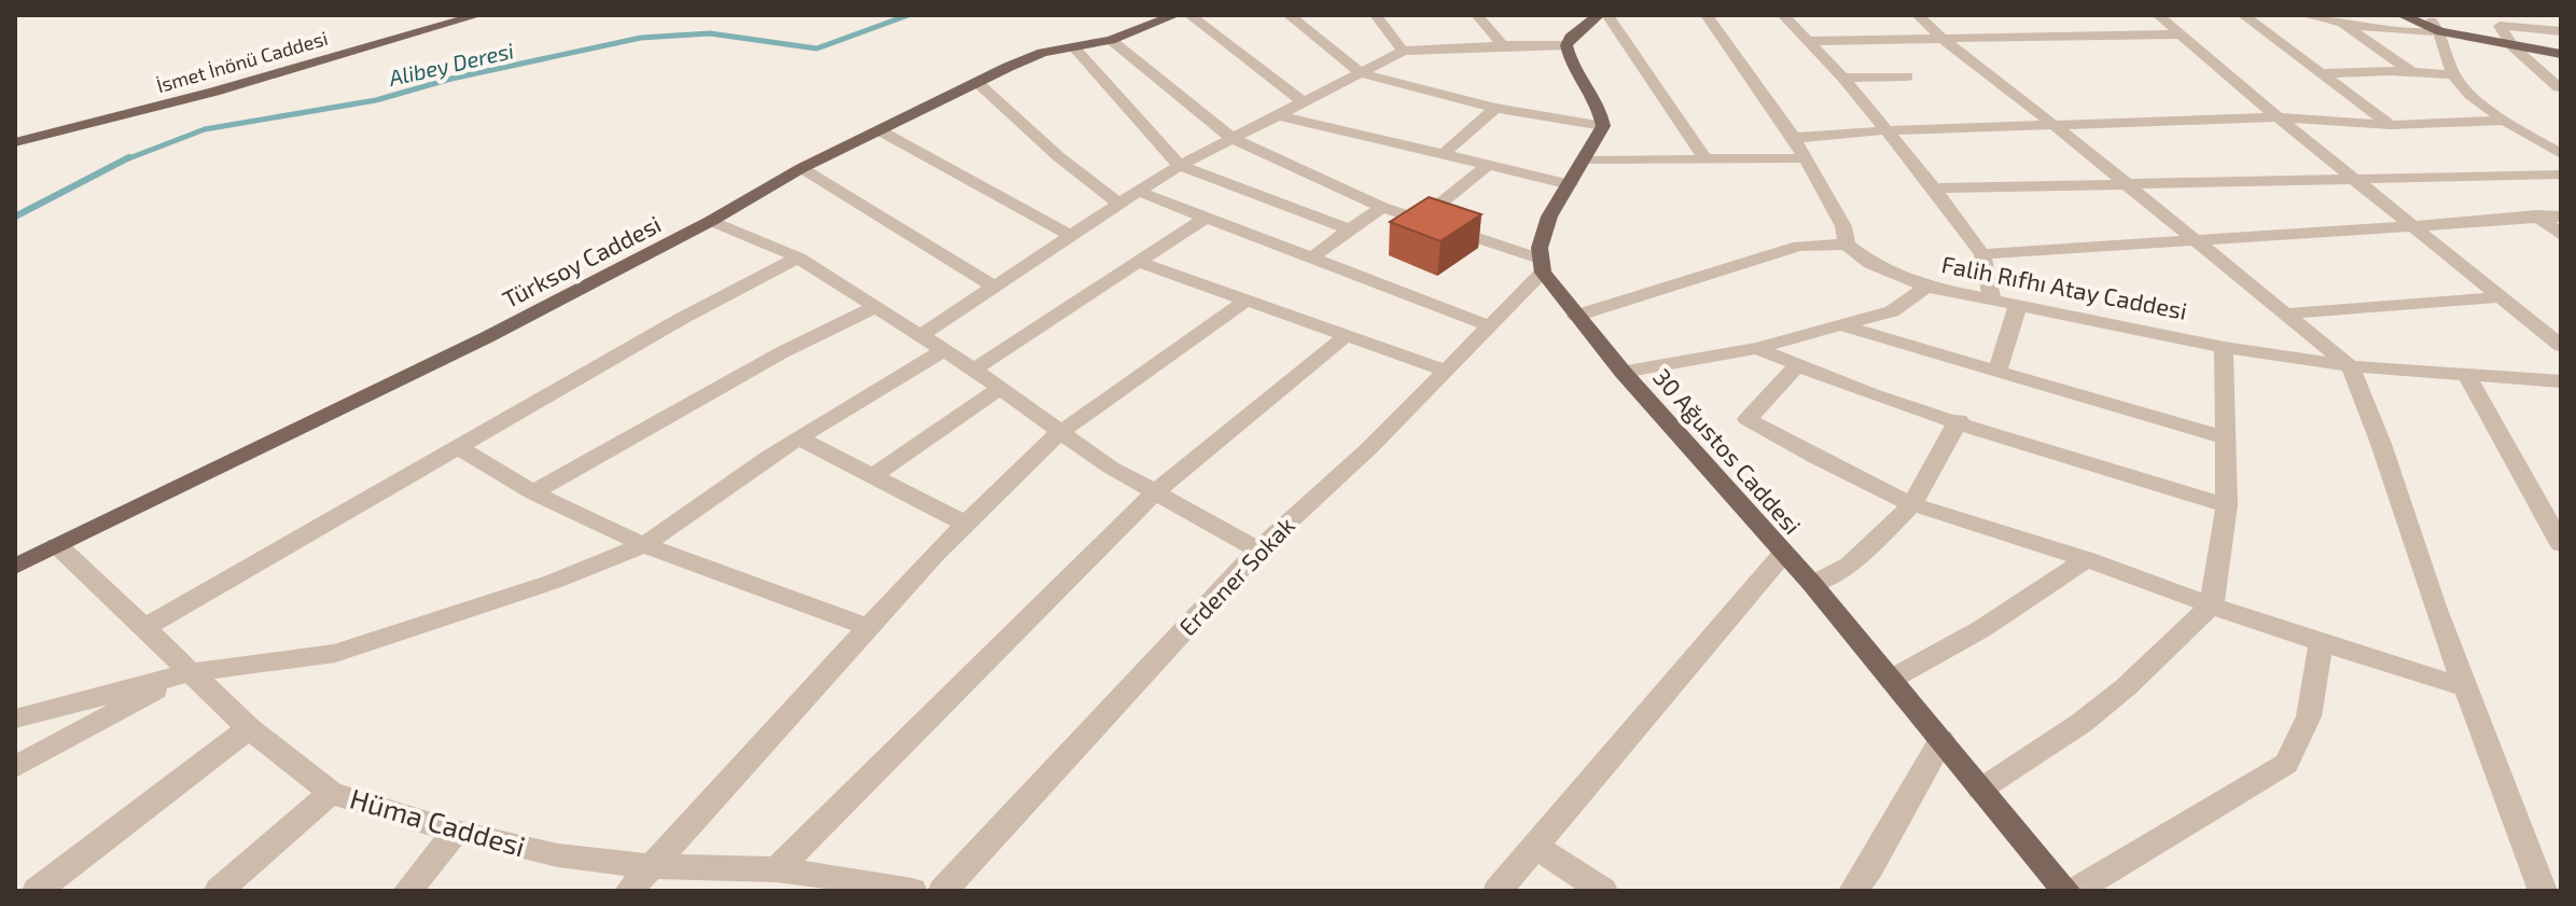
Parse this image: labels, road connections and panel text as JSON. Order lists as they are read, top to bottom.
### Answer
{
  "streets": {
    "main road": ["İsmet İnönü Caddesi", "Türksoy Caddesi", "30 Ağustos Caddesi"],
    "street": ["Falih Rıfhı Atay Caddesi", "Erdener Sokak", "Hüma Caddesi"]
  },
  "crossings": [
    ["Türksoy Caddesi", "Hüma Caddesi"],
    ["30 Ağustos Caddesi", "Erdener Sokak"]
  ],
  "water": ["Alibey Deresi"]
}
